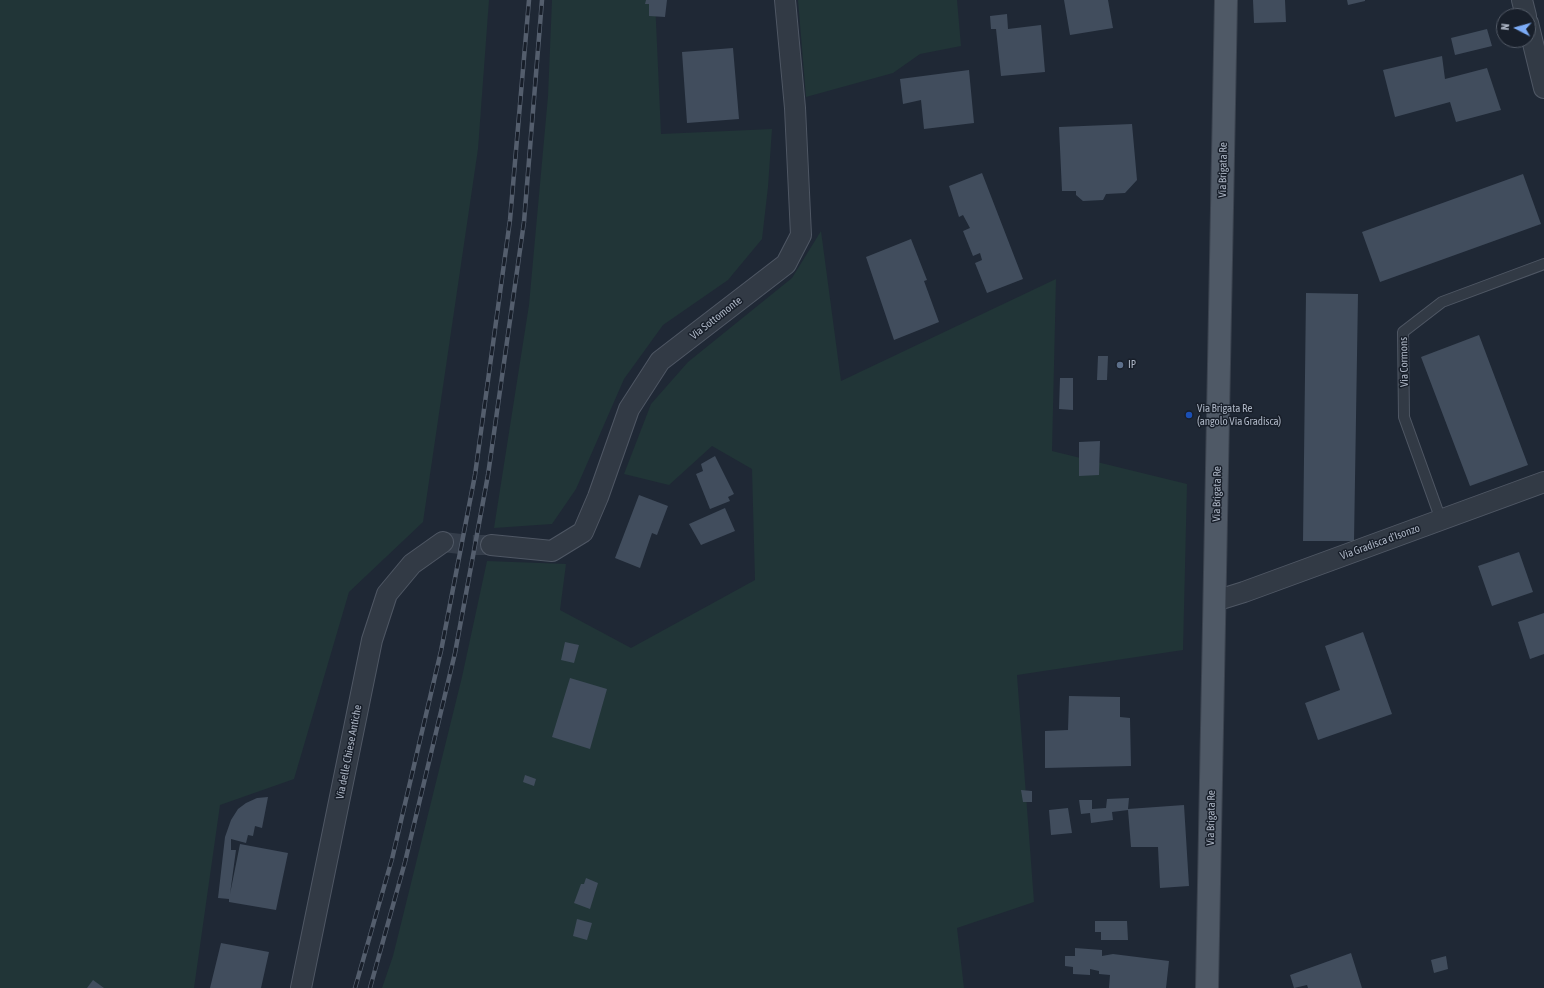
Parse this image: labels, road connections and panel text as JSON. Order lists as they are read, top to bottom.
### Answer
{
  "streets": {
    "main road": ["Via Brigata Re"],
    "street": ["Via Sottomonte", "Via Gradisca d'Isonzo", "Via delle Chiese Antiche"],
    "lane": ["Via Cormons"]
  },
  "crossings": [
    ["Via Brigata Re", "Via Gradisca d'Isonzo"],
    ["Via Cormons", "Via Gradisca d'Isonzo"]
  ],
  "places": ["IP", "Via Brigata Re (angolo Via Gradisca)"],
  "north": "left"
}
